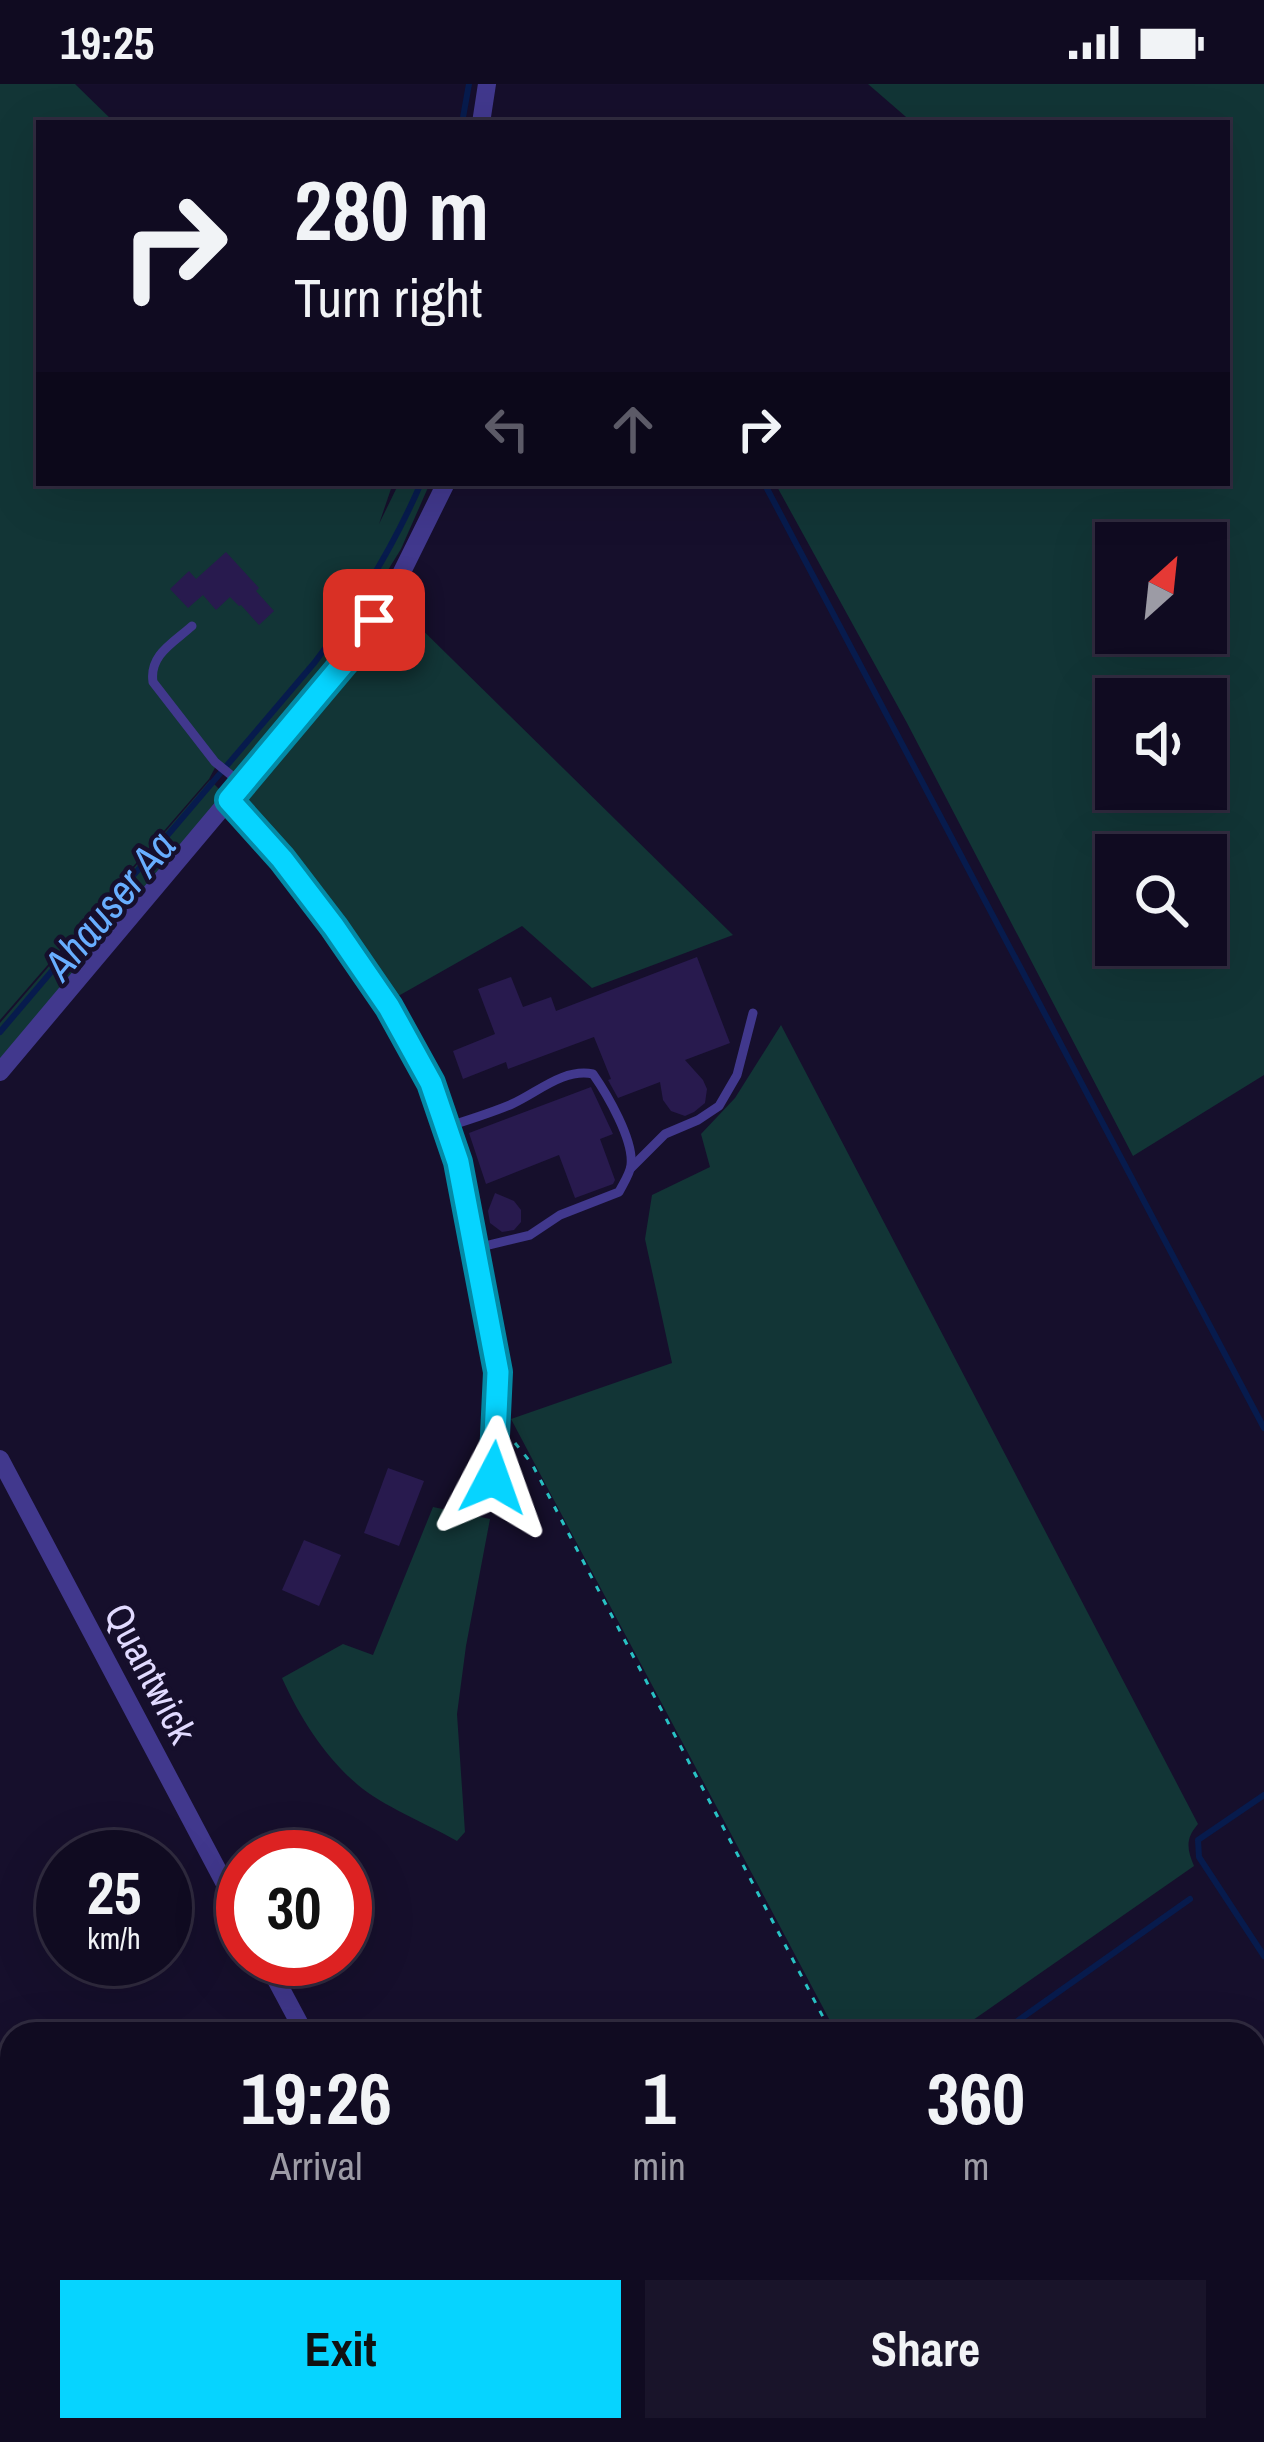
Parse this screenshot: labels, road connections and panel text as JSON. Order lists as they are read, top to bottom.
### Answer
{
  "streets": {
    "street": ["Quantwick"]
  },
  "water": ["Ahauser Aa"],
  "north": "top right",
  "page": {
    "status": "19:25",
    "turn": ["280 m", "Turn right"],
    "speed": "25 km/h",
    "limit": "30",
    "eta": [
      "19:26",
      "Arrival",
      "1",
      "min",
      "360",
      "m"
    ],
    "buttons": ["Exit", "Share"]
  }
}
